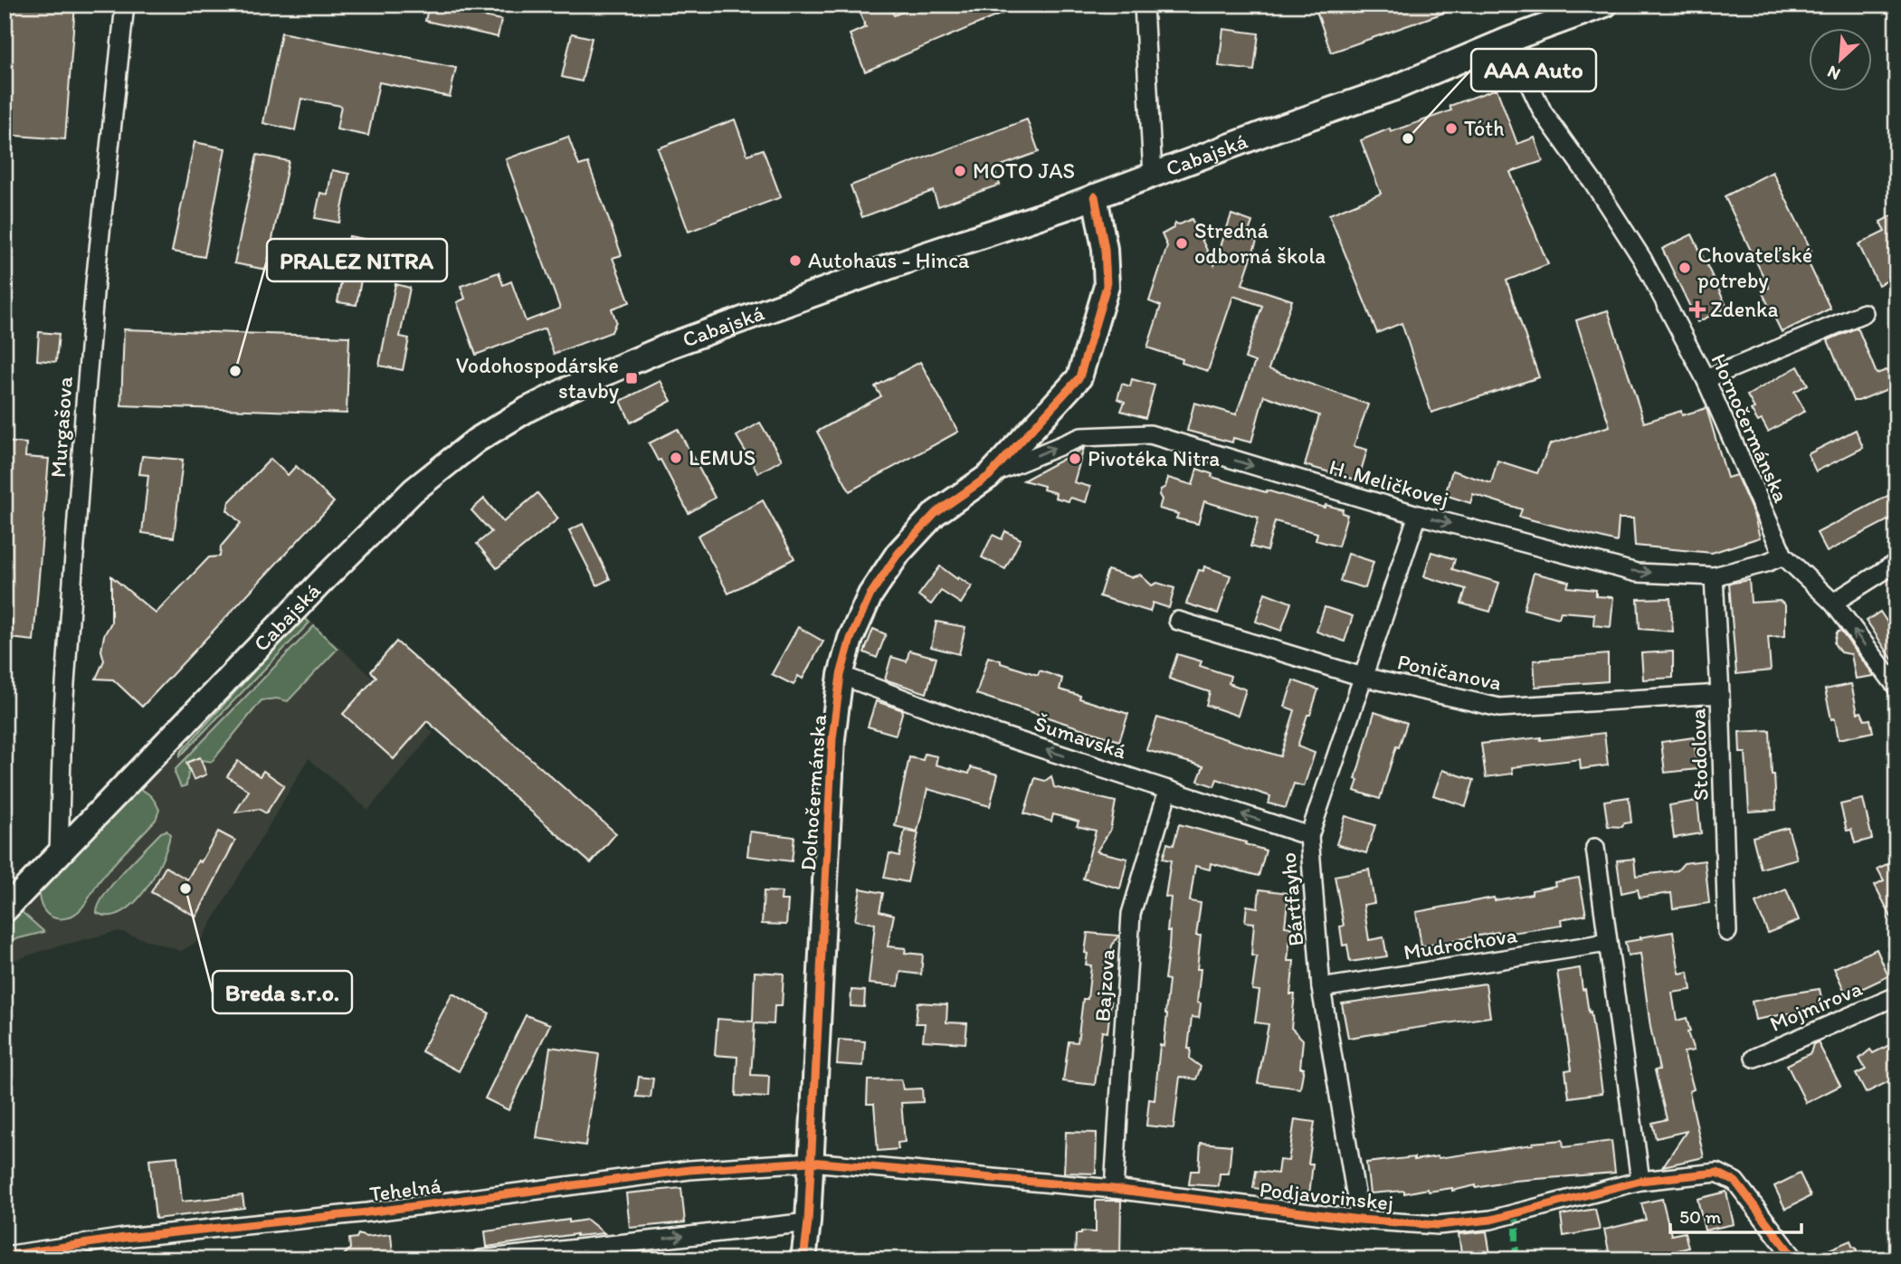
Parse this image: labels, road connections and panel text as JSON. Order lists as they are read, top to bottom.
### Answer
{
  "streets": {
    "main road": ["Cabajská", "Dolnočermánska"],
    "street": [
      "Murgašova",
      "Hornočermánska",
      "H. Meličkovej",
      "Poničanova",
      "Šumavská",
      "Stodolova",
      "Bártfayho",
      "Mudrochova",
      "Bajzova",
      "Mojmírova",
      "Tehelná",
      "Podjavorinskej"
    ]
  },
  "crossings": [
    ["Cabajská", "Murgašova"],
    ["Cabajská", "Hornočermánska"],
    ["Cabajská", "Dolnočermánska"],
    ["Hornočermánska", "H. Meličkovej"],
    ["H. Meličkovej", "Stodolova"],
    ["H. Meličkovej", "Dolnočermánska"],
    ["H. Meličkovej", "Bártfayho"],
    ["Poničanova", "Stodolova"],
    ["Poničanova", "Bártfayho"],
    ["Šumavská", "Dolnočermánska"],
    ["Šumavská", "Bártfayho"],
    ["Šumavská", "Bajzova"],
    ["Dolnočermánska", "Tehelná"],
    ["Dolnočermánska", "Podjavorinskej"],
    ["Bártfayho", "Mudrochova"],
    ["Bártfayho", "Podjavorinskej"],
    ["Bajzova", "Podjavorinskej"],
    ["Tehelná", "Podjavorinskej"]
  ],
  "one_way": ["H. Meličkovej", "Šumavská"],
  "places": {
    "other": [
      "Tóth",
      "AAA Auto",
      "MOTO JAS",
      "Stredná odborná škola",
      "Autohaus - Hinca",
      "Chovateľské potreby",
      "PRALEZ NITRA",
      "LEMUS",
      "Pivotéka Nitra",
      "Breda s.r.o."
    ],
    "health": ["Zdenka"],
    "transit": ["Vodohospodárske stavby"]
  },
  "scale_bar": "50 m",
  "north": "bottom left"
}
